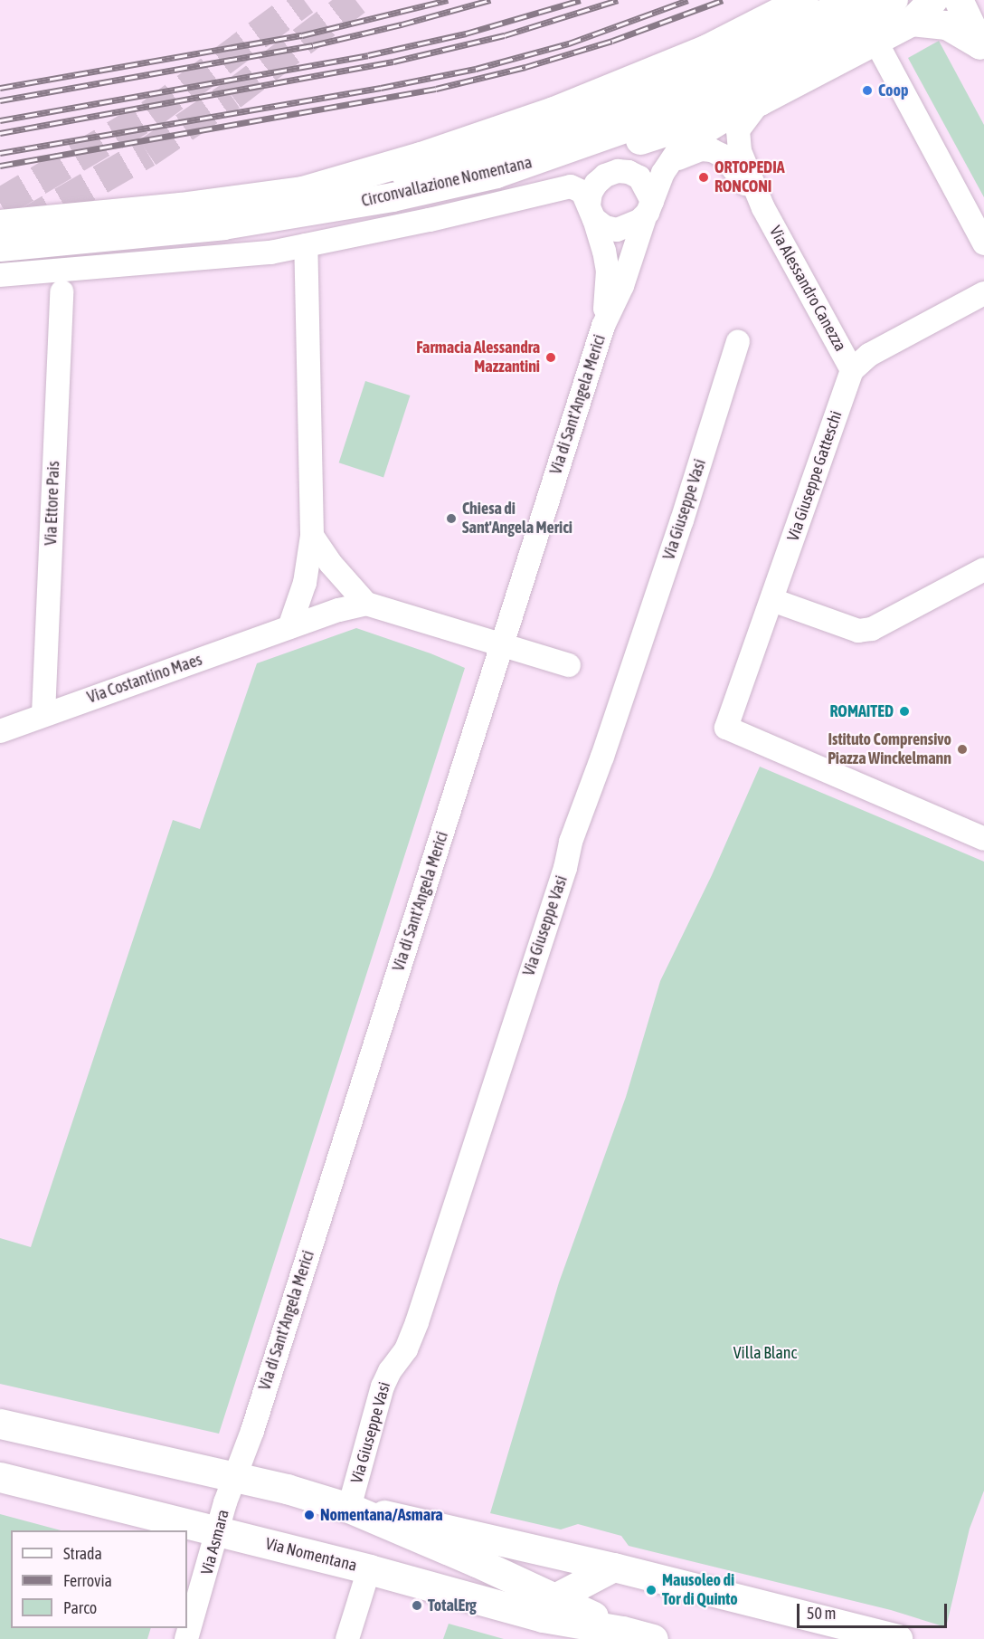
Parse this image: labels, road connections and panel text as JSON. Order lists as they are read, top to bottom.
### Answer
{
  "streets": {
    "main road": ["Circonvallazione Nomentana", "Via Nomentana"],
    "street": [
      "Via Alessandro Canezza",
      "Via di Sant'Angela Merici",
      "Via Giuseppe Gatteschi",
      "Via Ettore Pais",
      "Via Giuseppe Vasi",
      "Via Costantino Maes",
      "Via Asmara"
    ]
  },
  "crossings": [
    ["Circonvallazione Nomentana", "Via di Sant'Angela Merici"],
    ["Via Alessandro Canezza", "Via Giuseppe Gatteschi"],
    ["Via di Sant'Angela Merici", "Via Asmara"],
    ["Via di Sant'Angela Merici", "Via Nomentana"],
    ["Via Ettore Pais", "Via Costantino Maes"],
    ["Via Giuseppe Vasi", "Via Nomentana"],
    ["Via Asmara", "Via Nomentana"]
  ],
  "parks": ["Villa Blanc"],
  "places": [
    "Coop",
    "ORTOPEDIA RONCONI",
    "Farmacia Alessandra Mazzantini",
    "Chiesa di Sant'Angela Merici",
    "ROMAITED",
    "Istituto Comprensivo Piazza Winckelmann",
    "Nomentana/Asmara",
    "Mausoleo di Tor di Quinto",
    "TotalErg"
  ],
  "legend": ["Strada", "Ferrovia", "Parco"],
  "scale_bar": "50 m"
}
